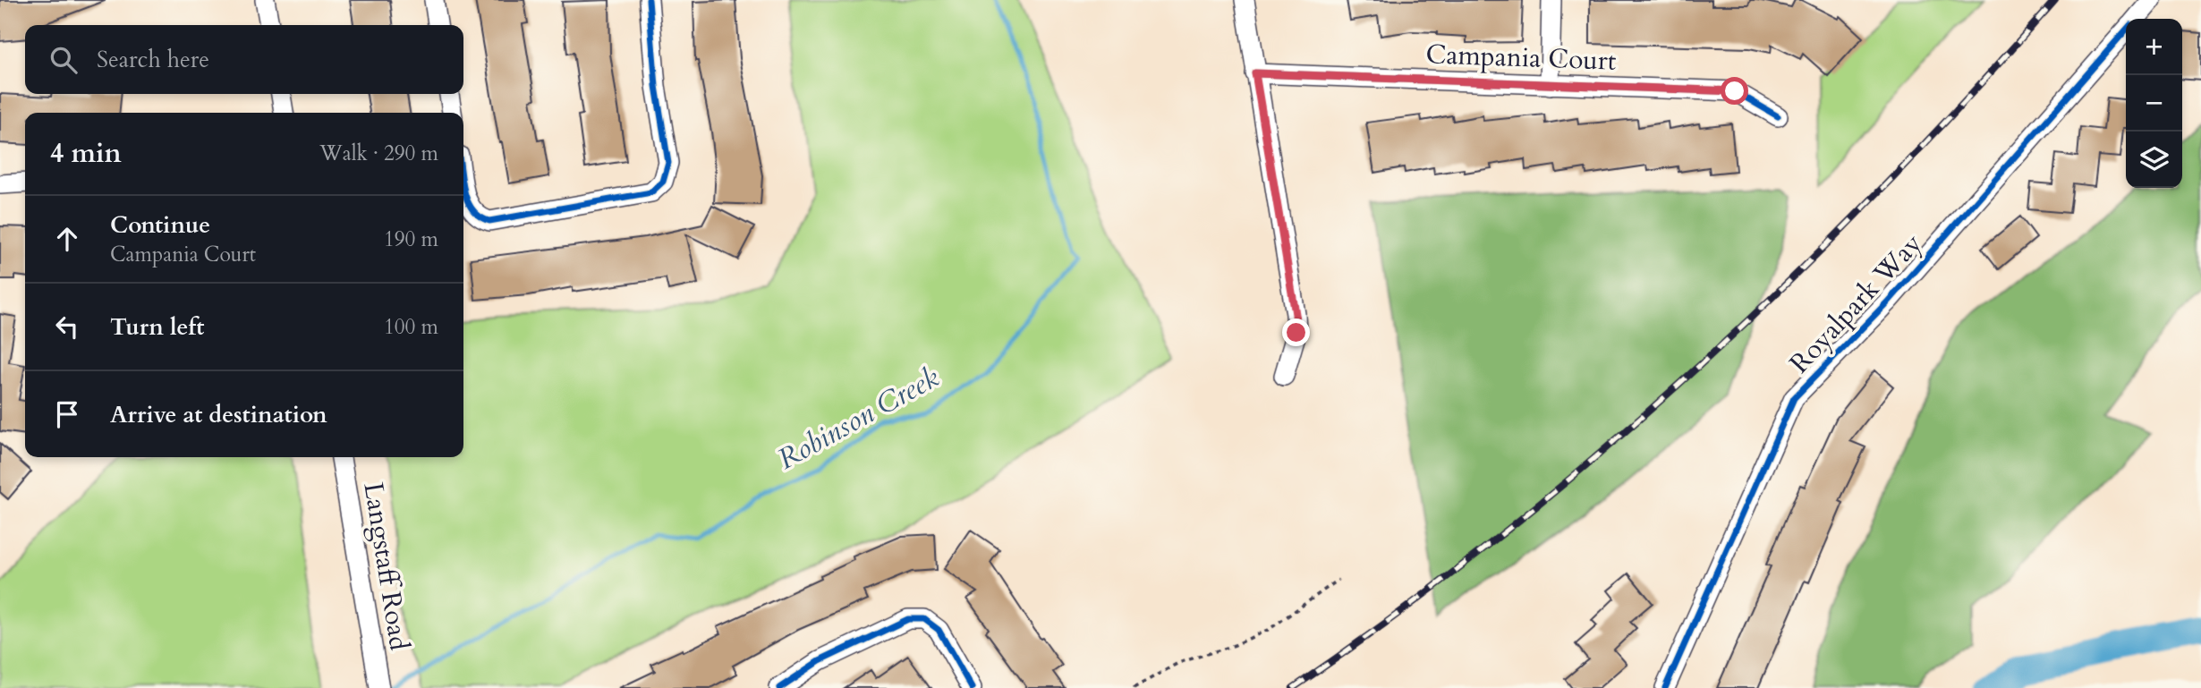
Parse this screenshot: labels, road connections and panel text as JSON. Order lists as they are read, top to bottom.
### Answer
{
  "streets": {
    "street": ["Campania Court", "Royalpark Way", "Langstaff Road"]
  },
  "water": ["Robinson Creek"],
  "page": {
    "map_buttons": ["+", "−"],
    "search": "Search here",
    "heading": ["4 min", "Walk · 290 m"],
    "list": [
      ["Continue", "Campania Court", "190 m"],
      ["Turn left", "100 m"],
      "Arrive at destination"
    ]
  }
}
